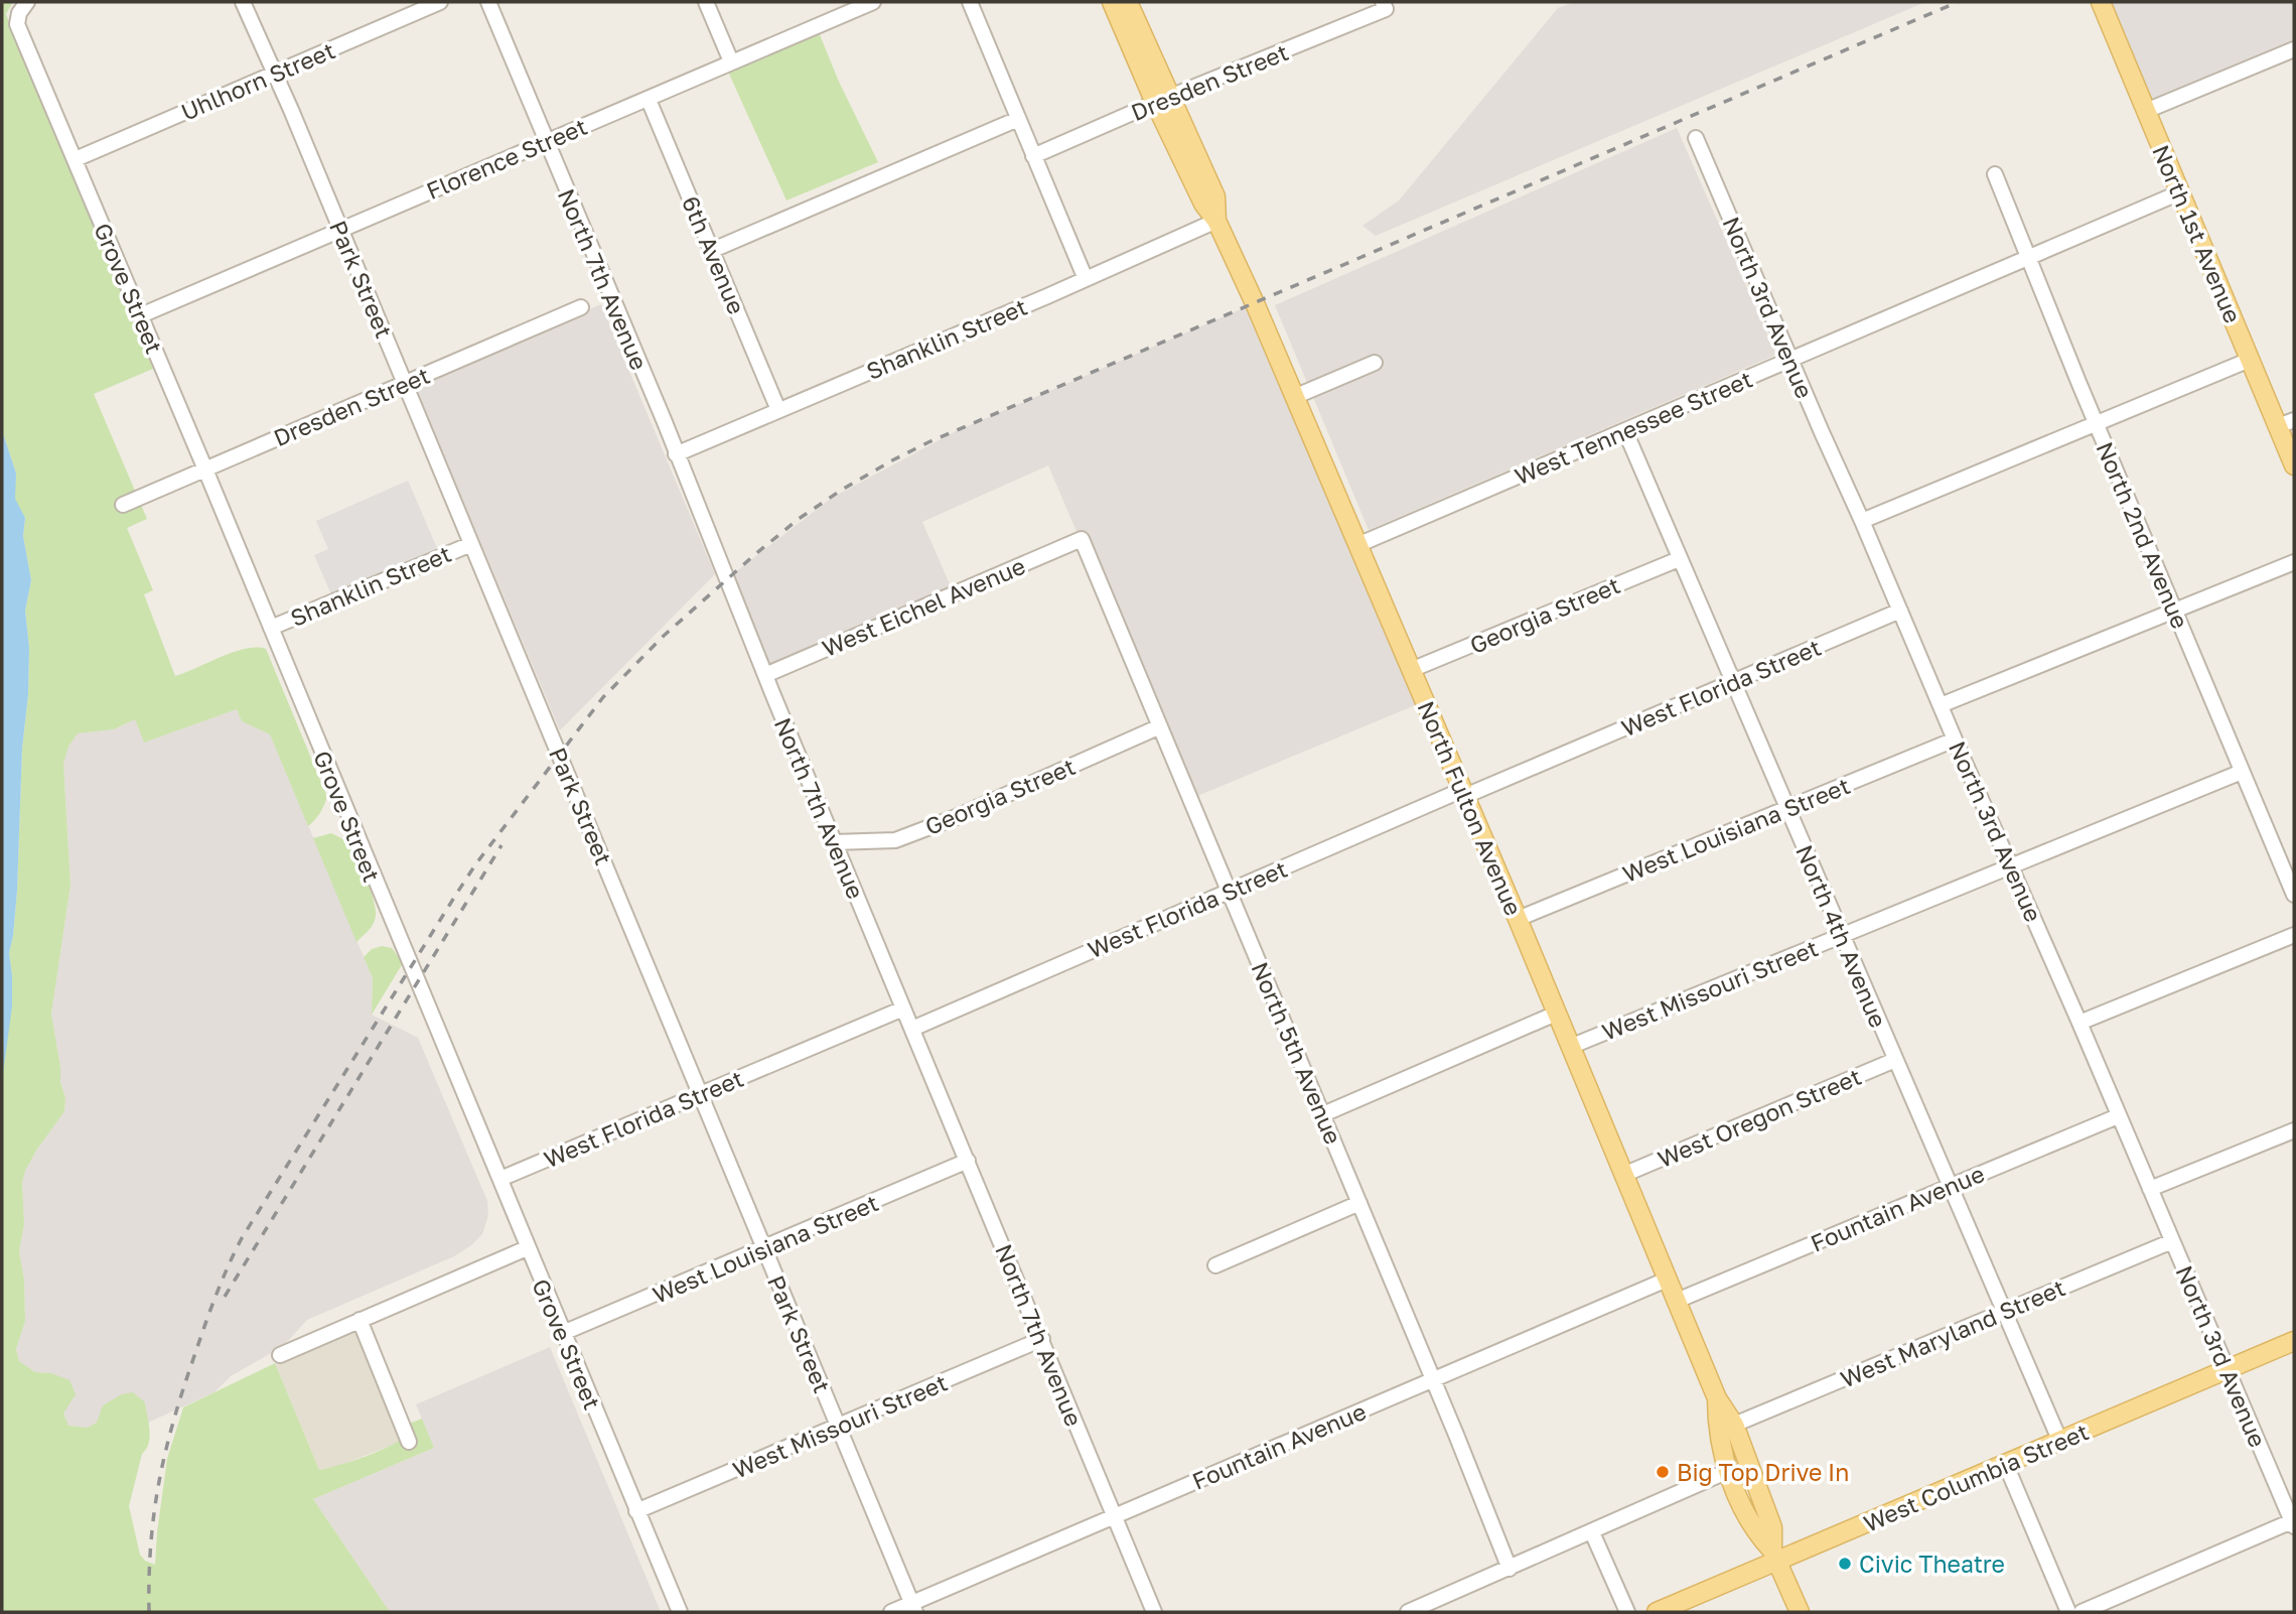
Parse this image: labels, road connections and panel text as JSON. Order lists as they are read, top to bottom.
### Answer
{
  "streets": {
    "main road": ["North 1st Avenue", "North Fulton Avenue", "West Columbia Street"],
    "street": [
      "Uhlhorn Street",
      "Dresden Street",
      "Florence Street",
      "6th Avenue",
      "Park Street",
      "North 7th Avenue",
      "Grove Street",
      "North 3rd Avenue",
      "Shanklin Street",
      "West Tennessee Street",
      "North 2nd Avenue",
      "West Eichel Avenue",
      "Georgia Street",
      "West Florida Street",
      "West Louisiana Street",
      "North 4th Avenue",
      "West Missouri Street",
      "North 5th Avenue",
      "West Oregon Street",
      "Fountain Avenue",
      "West Maryland Street"
    ]
  },
  "crossings": [
    ["Uhlhorn Street", "Park Street"],
    ["Uhlhorn Street", "Grove Street"],
    ["Dresden Street", "Park Street"],
    ["Dresden Street", "Grove Street"],
    ["Dresden Street", "North Fulton Avenue"],
    ["Florence Street", "6th Avenue"],
    ["Florence Street", "Park Street"],
    ["Florence Street", "North 7th Avenue"],
    ["Florence Street", "Grove Street"],
    ["North 1st Avenue", "West Tennessee Street"],
    ["6th Avenue", "Shanklin Street"],
    ["Park Street", "Shanklin Street"],
    ["Park Street", "West Florida Street"],
    ["Park Street", "West Louisiana Street"],
    ["Park Street", "West Missouri Street"],
    ["Park Street", "Fountain Avenue"],
    ["North 7th Avenue", "Shanklin Street"],
    ["North 7th Avenue", "West Eichel Avenue"],
    ["North 7th Avenue", "Georgia Street"],
    ["North 7th Avenue", "West Florida Street"],
    ["North 7th Avenue", "West Louisiana Street"],
    ["North 7th Avenue", "West Missouri Street"],
    ["North 7th Avenue", "Fountain Avenue"],
    ["Grove Street", "Shanklin Street"],
    ["Grove Street", "West Florida Street"],
    ["Grove Street", "West Louisiana Street"],
    ["Grove Street", "West Missouri Street"],
    ["North 3rd Avenue", "West Tennessee Street"],
    ["North 3rd Avenue", "West Florida Street"],
    ["North 3rd Avenue", "West Louisiana Street"],
    ["North 3rd Avenue", "West Missouri Street"],
    ["North 3rd Avenue", "Fountain Avenue"],
    ["North 3rd Avenue", "West Maryland Street"],
    ["North 3rd Avenue", "West Columbia Street"],
    ["Shanklin Street", "North Fulton Avenue"],
    ["West Tennessee Street", "North 2nd Avenue"],
    ["West Tennessee Street", "North Fulton Avenue"],
    ["West Tennessee Street", "North 4th Avenue"],
    ["North 2nd Avenue", "West Missouri Street"],
    ["West Eichel Avenue", "North 5th Avenue"],
    ["Georgia Street", "North Fulton Avenue"],
    ["Georgia Street", "North 4th Avenue"],
    ["Georgia Street", "North 5th Avenue"],
    ["West Florida Street", "North Fulton Avenue"],
    ["West Florida Street", "North 4th Avenue"],
    ["West Florida Street", "North 5th Avenue"],
    ["North Fulton Avenue", "West Louisiana Street"],
    ["North Fulton Avenue", "West Missouri Street"],
    ["North Fulton Avenue", "West Oregon Street"],
    ["North Fulton Avenue", "Fountain Avenue"],
    ["North Fulton Avenue", "West Maryland Street"],
    ["North Fulton Avenue", "West Columbia Street"],
    ["West Louisiana Street", "North 4th Avenue"],
    ["North 4th Avenue", "West Missouri Street"],
    ["North 4th Avenue", "West Oregon Street"],
    ["North 4th Avenue", "Fountain Avenue"],
    ["North 4th Avenue", "West Maryland Street"],
    ["North 4th Avenue", "West Columbia Street"],
    ["North 5th Avenue", "Fountain Avenue"]
  ],
  "places": ["Big Top Drive In", "Civic Theatre"]
}
